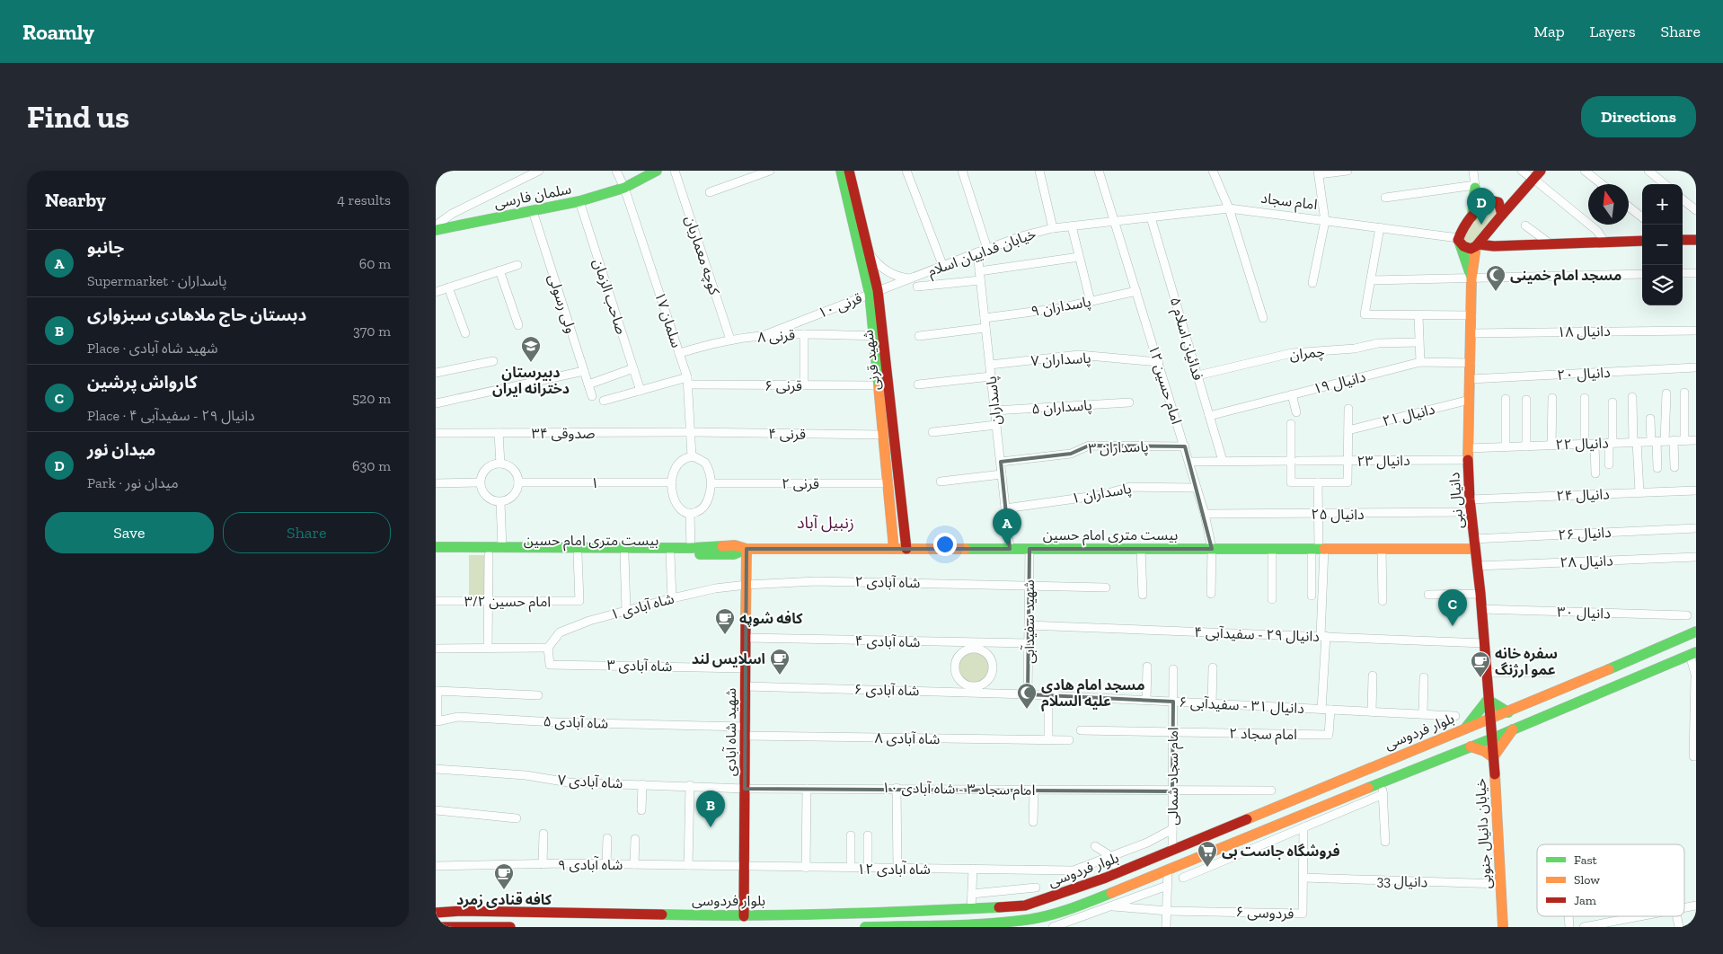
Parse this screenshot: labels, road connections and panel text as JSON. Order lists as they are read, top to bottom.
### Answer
{
  "streets": {
    "main road": [
      "سلمان فارسی",
      "شهید قرنی",
      "دانیال نبی",
      "بیست متری امام حسین",
      "بلوار فردوسی",
      "شهید شاه آبادی",
      "خیابان دانیال جنوبی"
    ],
    "street": [
      "امام سجاد",
      "خیابان فداییان اسلام",
      "کوچه معماریان",
      "صاحب الزمان",
      "ولی رسولی",
      "قرنی ۱۰",
      "پاسداران ۹",
      "سلمان ۱۷",
      "دانیال ۱۸",
      "قرنی ۸",
      "فدائیان اسلام ۵",
      "چمران",
      "پاسداران ۷",
      "دانیال ۲۰",
      "دانیال ۱۹",
      "امام حسین ۱۲",
      "قرنی ۶",
      "پاسداران",
      "پاسداران ۵",
      "دانیال ۲۱",
      "صدوقی ۳۴",
      "قرنی ۴",
      "دانیال ۲۲",
      "پاسداران ۳",
      "دانیال ۲۳",
      "۱",
      "قرنی ۲",
      "پاسداران ۱",
      "دانیال ۲۴",
      "دانیال ۲۵",
      "دانیال ۲۶",
      "دانیال ۲۸",
      "شاه آبادی ۲",
      "امام حسین ۳/۲",
      "شاه آبادی ۱",
      "دانیال ۳۰",
      "شهید سفیدآبی",
      "دانیال ۲۹ - سفیدآبی ۴",
      "شاه آبادی ۴",
      "شاه آبادی ۳",
      "شاه آبادی ۶",
      "دانیال ۳۱ - سفیدآبی ۶",
      "شاه آبادی ۵",
      "امام سجاد ۲",
      "شاه آبادی ۸",
      "امام سجاد شمالی",
      "شاه آبادی ۷",
      "امام سجاد ۳ - شاه آبادی ۱۰",
      "شاه آبادی ۹",
      "شاه آبادی ۱۲",
      "دانیال 33",
      "فردوسی ۶"
    ]
  },
  "crossings": [
    ["سلمان فارسی", "صاحب الزمان"],
    ["سلمان فارسی", "ولی رسولی"],
    ["سلمان فارسی", "سلمان ۱۷"],
    ["امام سجاد", "خیابان فداییان اسلام"],
    ["امام سجاد", "فدائیان اسلام ۵"],
    ["امام سجاد", "امام حسین ۱۲"],
    ["امام سجاد", "دانیال نبی"],
    ["خیابان فداییان اسلام", "قرنی ۱۰"],
    ["خیابان فداییان اسلام", "شهید قرنی"],
    ["خیابان فداییان اسلام", "امام حسین ۱۲"],
    ["خیابان فداییان اسلام", "پاسداران"],
    ["کوچه معماریان", "قرنی ۸"],
    ["صاحب الزمان", "قرنی ۶"],
    ["قرنی ۱۰", "قرنی ۸"],
    ["قرنی ۱۰", "شهید قرنی"],
    ["پاسداران ۹", "امام حسین ۱۲"],
    ["پاسداران ۹", "پاسداران"],
    ["سلمان ۱۷", "قرنی ۸"],
    ["سلمان ۱۷", "قرنی ۶"],
    ["سلمان ۱۷", "صدوقی ۳۴"],
    ["سلمان ۱۷", "قرنی ۴"],
    ["سلمان ۱۷", "۱"],
    ["سلمان ۱۷", "قرنی ۲"],
    ["دانیال ۱۸", "دانیال نبی"],
    ["قرنی ۸", "شهید قرنی"],
    ["فدائیان اسلام ۵", "چمران"],
    ["فدائیان اسلام ۵", "دانیال ۱۹"],
    ["فدائیان اسلام ۵", "دانیال ۲۳"],
    ["پاسداران ۷", "امام حسین ۱۲"],
    ["پاسداران ۷", "پاسداران"],
    ["شهید قرنی", "قرنی ۶"],
    ["شهید قرنی", "قرنی ۴"],
    ["شهید قرنی", "قرنی ۲"],
    ["شهید قرنی", "بیست متری امام حسین"],
    ["دانیال ۲۰", "دانیال نبی"],
    ["دانیال ۱۹", "دانیال نبی"],
    ["امام حسین ۱۲", "پاسداران ۳"],
    ["امام حسین ۱۲", "دانیال ۲۳"],
    ["امام حسین ۱۲", "پاسداران ۱"],
    ["امام حسین ۱۲", "دانیال ۲۵"],
    ["امام حسین ۱۲", "بیست متری امام حسین"],
    ["پاسداران", "پاسداران ۵"],
    ["پاسداران", "پاسداران ۳"],
    ["پاسداران", "پاسداران ۱"],
    ["پاسداران", "بیست متری امام حسین"],
    ["دانیال ۲۱", "دانیال نبی"],
    ["صدوقی ۳۴", "قرنی ۴"],
    ["دانیال ۲۲", "دانیال نبی"],
    ["دانیال ۲۳", "دانیال نبی"],
    ["۱", "قرنی ۲"],
    ["دانیال ۲۴", "دانیال نبی"],
    ["دانیال نبی", "دانیال ۲۵"],
    ["دانیال نبی", "دانیال ۲۶"],
    ["دانیال نبی", "بیست متری امام حسین"],
    ["دانیال نبی", "دانیال ۲۸"],
    ["دانیال نبی", "دانیال ۳۰"],
    ["دانیال نبی", "دانیال ۲۹ - سفیدآبی ۴"],
    ["دانیال نبی", "بلوار فردوسی"],
    ["دانیال نبی", "خیابان دانیال جنوبی"],
    ["دانیال ۲۶", "بیست متری امام حسین"],
    ["بیست متری امام حسین", "امام حسین ۳/۲"],
    ["بیست متری امام حسین", "شهید سفیدآبی"],
    ["بیست متری امام حسین", "شهید شاه آبادی"],
    ["شاه آبادی ۲", "شاه آبادی ۱"],
    ["شاه آبادی ۲", "شهید سفیدآبی"],
    ["شاه آبادی ۲", "شهید شاه آبادی"],
    ["شاه آبادی ۱", "شاه آبادی ۳"],
    ["شاه آبادی ۱", "شهید شاه آبادی"],
    ["شهید سفیدآبی", "دانیال ۲۹ - سفیدآبی ۴"],
    ["شهید سفیدآبی", "شاه آبادی ۴"],
    ["شهید سفیدآبی", "شاه آبادی ۶"],
    ["شهید سفیدآبی", "دانیال ۳۱ - سفیدآبی ۶"],
    ["شاه آبادی ۴", "شاه آبادی ۶"],
    ["شاه آبادی ۴", "شهید شاه آبادی"],
    ["شاه آبادی ۳", "شهید شاه آبادی"],
    ["شاه آبادی ۶", "دانیال ۳۱ - سفیدآبی ۶"],
    ["شاه آبادی ۶", "شهید شاه آبادی"],
    ["دانیال ۳۱ - سفیدآبی ۶", "امام سجاد ۲"],
    ["دانیال ۳۱ - سفیدآبی ۶", "امام سجاد شمالی"],
    ["شاه آبادی ۵", "شهید شاه آبادی"],
    ["شاه آبادی ۵", "شاه آبادی ۸"],
    ["بلوار فردوسی", "شهید شاه آبادی"],
    ["بلوار فردوسی", "امام سجاد شمالی"],
    ["بلوار فردوسی", "خیابان دانیال جنوبی"],
    ["شهید شاه آبادی", "شاه آبادی ۸"],
    ["شهید شاه آبادی", "شاه آبادی ۷"],
    ["شهید شاه آبادی", "امام سجاد ۳ - شاه آبادی ۱۰"],
    ["شهید شاه آبادی", "شاه آبادی ۹"],
    ["شهید شاه آبادی", "شاه آبادی ۱۲"],
    ["امام سجاد ۲", "امام سجاد شمالی"],
    ["امام سجاد شمالی", "امام سجاد ۳ - شاه آبادی ۱۰"],
    ["امام سجاد شمالی", "شاه آبادی ۱۲"],
    ["شاه آبادی ۷", "امام سجاد ۳ - شاه آبادی ۱۰"],
    ["خیابان دانیال جنوبی", "دانیال 33"],
    ["شاه آبادی ۹", "شاه آبادی ۱۲"],
    ["دانیال 33", "فردوسی ۶"]
  ],
  "districts": ["زنبیل آباد"],
  "places": {
    "mosque": ["مسجد امام خمینی", "مسجد امام هادی علیه السلام"],
    "school or university": ["دبیرستان دخترانه ایران"],
    "cafe": [
      "کافه شوپه",
      "اسلایس لند",
      "سفره خانه عمو ارژنگ",
      "کافه قنادی زمرد"
    ],
    "supermarket": ["فروشگاه جاست بی"]
  },
  "legend": ["Fast", "Slow", "Jam"],
  "north": "top",
  "page": {
    "header": "Roamly",
    "nav": ["Map", "Layers", "Share"],
    "buttons": [
      "Directions",
      ["Save", "Share"]
    ],
    "title": "Find us",
    "heading": ["Nearby", "4 results"],
    "map_buttons": ["+", "−"],
    "pins": [
      "D",
      "A",
      "C",
      "B"
    ],
    "list": [
      {
        "mark": "A",
        "name": "جانبو",
        "note": "Supermarket · پاسداران",
        "value": "60 m"
      },
      {
        "mark": "B",
        "name": "دبستان حاج ملاهادی سبزواری",
        "note": "Place · شهید شاه آبادی",
        "value": "370 m"
      },
      {
        "mark": "C",
        "name": "کارواش پرشین",
        "note": "Place · دانیال ۲۹ - سفیدآبی ۴",
        "value": "520 m"
      },
      {
        "mark": "D",
        "name": "میدان نور",
        "note": "Park · میدان نور",
        "value": "630 m"
      }
    ]
  }
}
